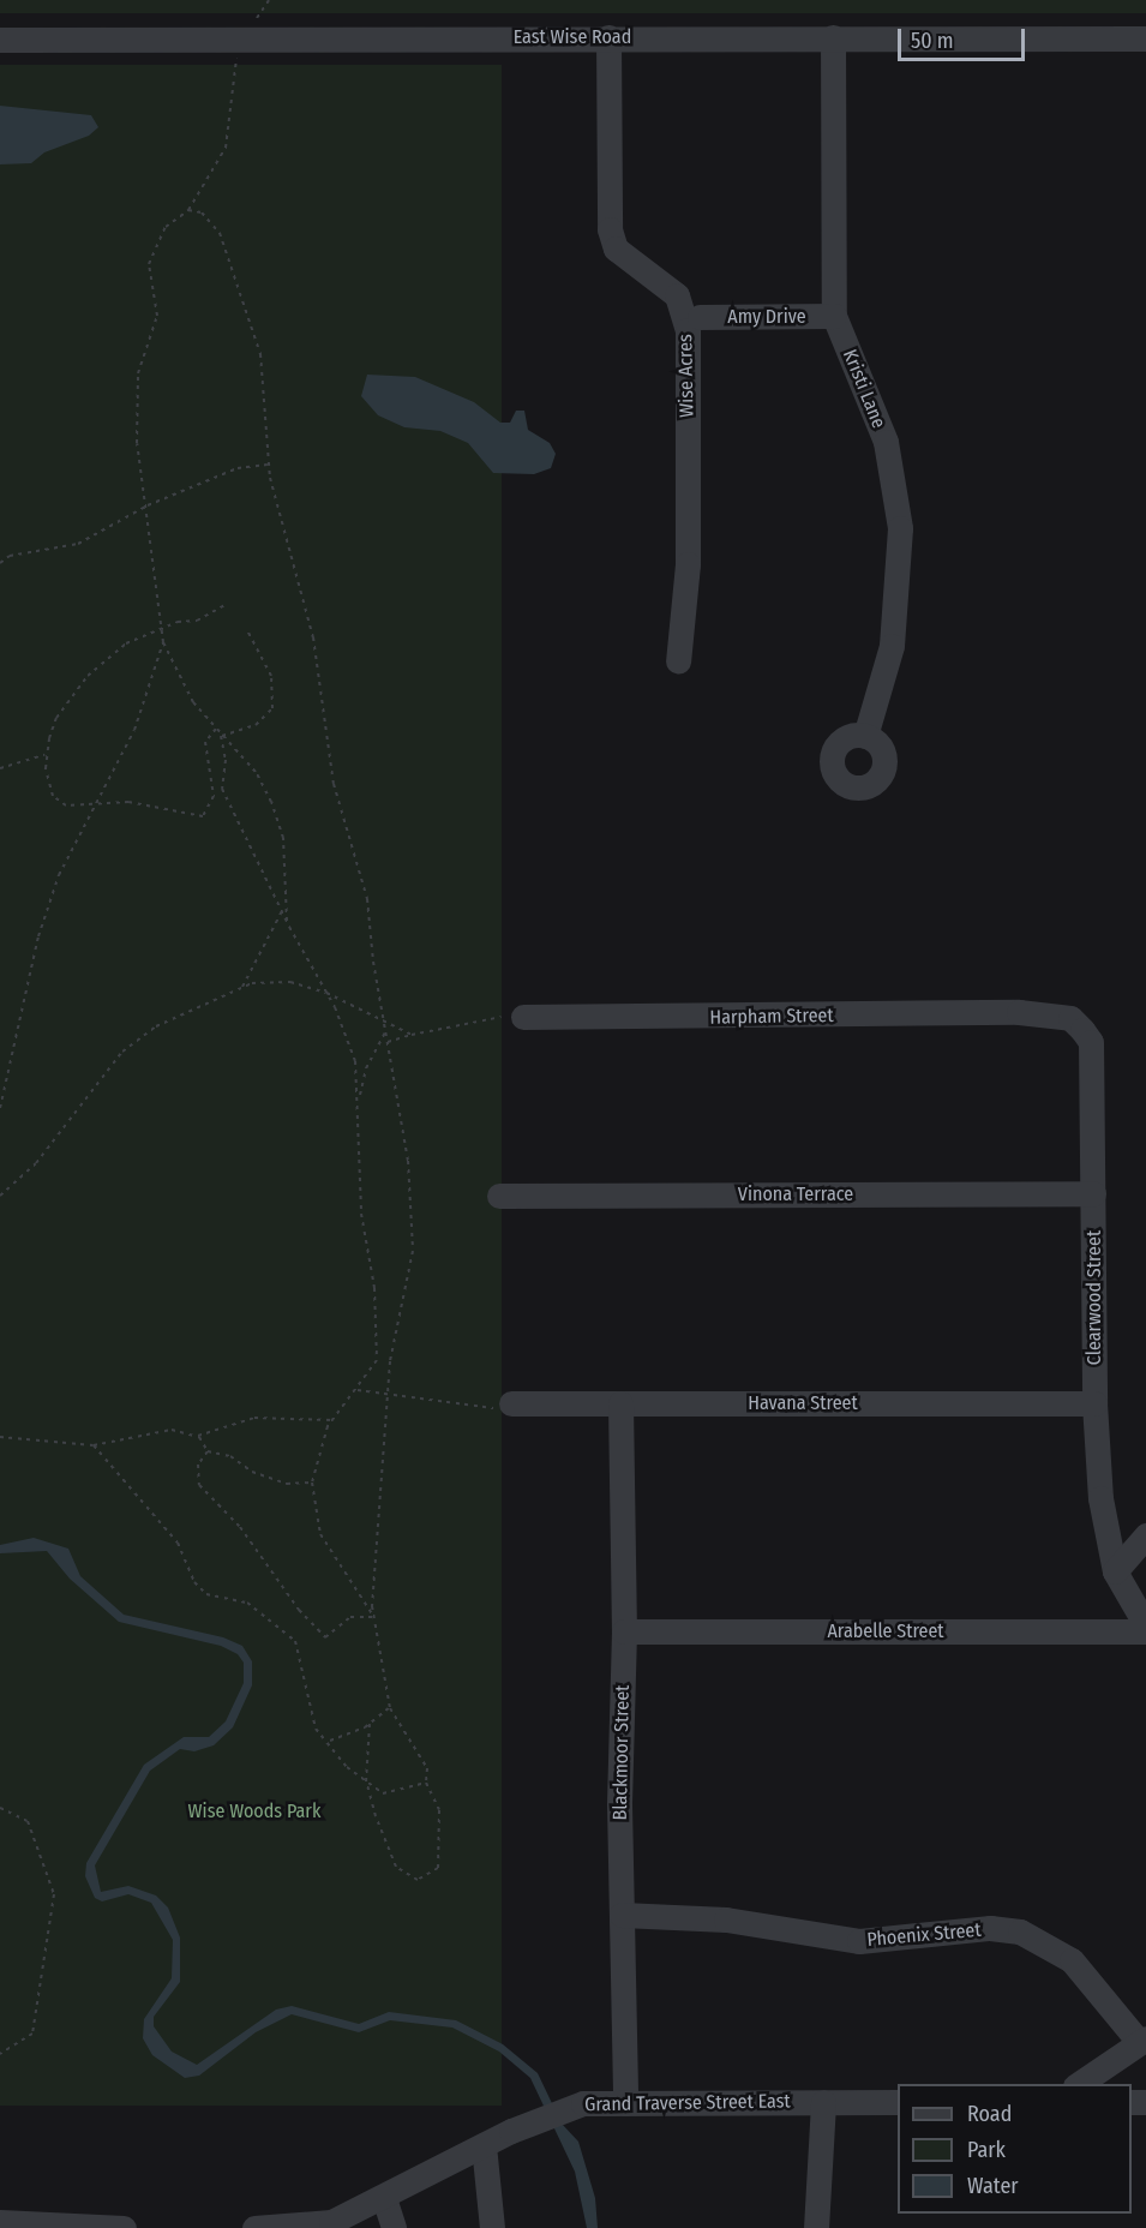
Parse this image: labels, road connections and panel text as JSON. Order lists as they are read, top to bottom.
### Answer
{
  "streets": {
    "street": [
      "East Wise Road",
      "Amy Drive",
      "Wise Acres",
      "Kristi Lane",
      "Harpham Street",
      "Vinona Terrace",
      "Clearwood Street",
      "Havana Street",
      "Arabelle Street",
      "Blackmoor Street",
      "Phoenix Street",
      "Grand Traverse Street East"
    ]
  },
  "crossings": [
    ["East Wise Road", "Wise Acres"],
    ["East Wise Road", "Kristi Lane"],
    ["Amy Drive", "Kristi Lane"],
    ["Harpham Street", "Clearwood Street"],
    ["Vinona Terrace", "Clearwood Street"],
    ["Clearwood Street", "Havana Street"],
    ["Havana Street", "Blackmoor Street"],
    ["Arabelle Street", "Blackmoor Street"],
    ["Blackmoor Street", "Phoenix Street"],
    ["Blackmoor Street", "Grand Traverse Street East"]
  ],
  "parks": ["Wise Woods Park"],
  "legend": ["Road", "Park", "Water"],
  "scale_bar": "50 m"
}
